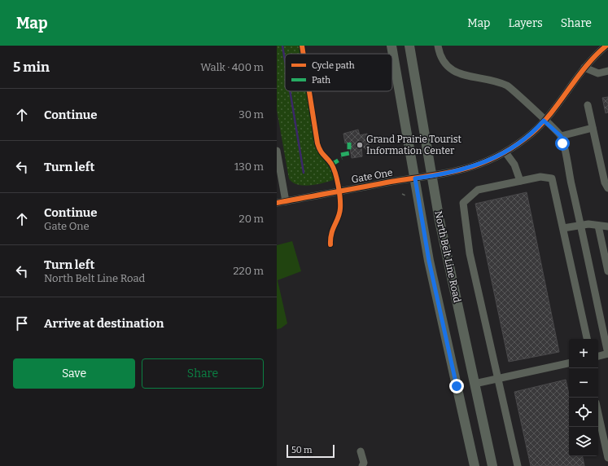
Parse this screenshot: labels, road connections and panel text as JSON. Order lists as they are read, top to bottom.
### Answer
{
  "streets": {
    "main road": ["North Belt Line Road"],
    "street": ["Gate One"]
  },
  "crossings": [
    ["Gate One", "North Belt Line Road"]
  ],
  "places": ["Grand Prairie Tourist Information Center"],
  "legend": ["Cycle path", "Path"],
  "scale_bar": "50 m",
  "page": {
    "header": "Map",
    "nav": ["Map", "Layers", "Share"],
    "heading": ["5 min", "Walk · 400 m"],
    "list": [
      ["Continue", "30 m"],
      ["Turn left", "130 m"],
      ["Continue", "Gate One", "20 m"],
      ["Turn left", "North Belt Line Road", "220 m"],
      "Arrive at destination"
    ],
    "map_buttons": ["+", "−"],
    "buttons": ["Save", "Share"],
    "scale": "50 m"
  }
}
